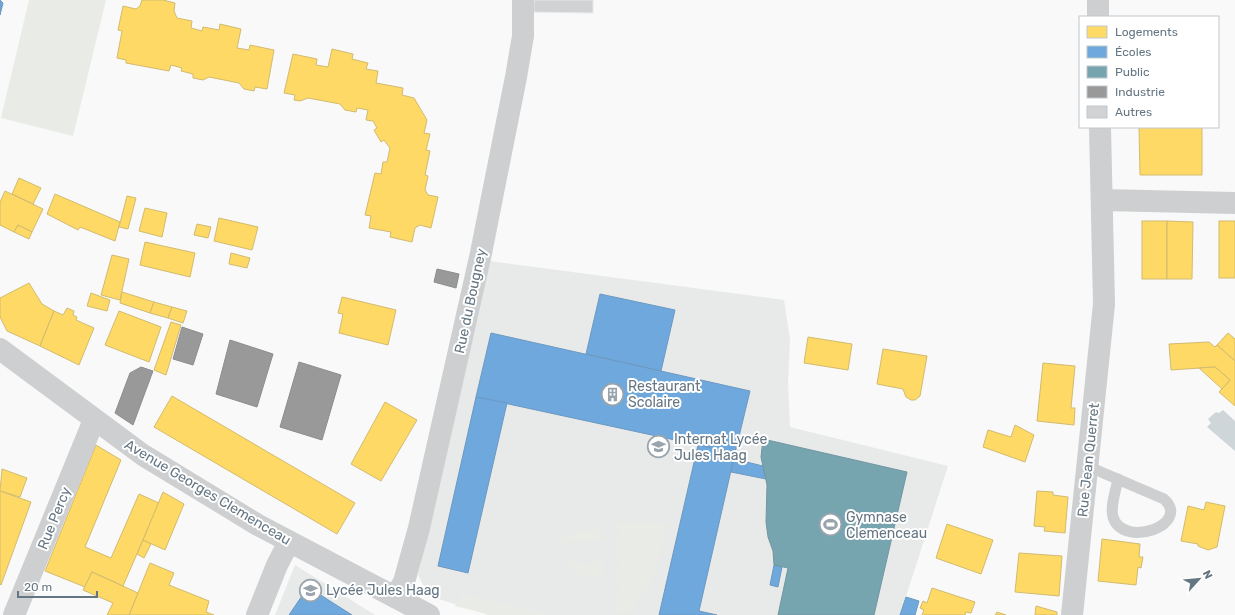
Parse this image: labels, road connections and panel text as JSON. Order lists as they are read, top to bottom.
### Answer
{
  "streets": {
    "street": [
      "Rue du Bougney",
      "Rue Jean Querret",
      "Avenue Georges Clemenceau",
      "Rue Percy"
    ]
  },
  "crossings": [
    ["Rue du Bougney", "Avenue Georges Clemenceau"],
    ["Avenue Georges Clemenceau", "Rue Percy"]
  ],
  "places": {
    "building": ["Restaurant Scolaire"],
    "school or university": ["Internat Lycée Jules Haag", "Lycée Jules Haag"],
    "sports": ["Gymnase Clemenceau"]
  },
  "legend": [
    "Logements",
    "Écoles",
    "Public",
    "Industrie",
    "Autres"
  ],
  "scale_bar": "20 m",
  "north": "top right"
}
